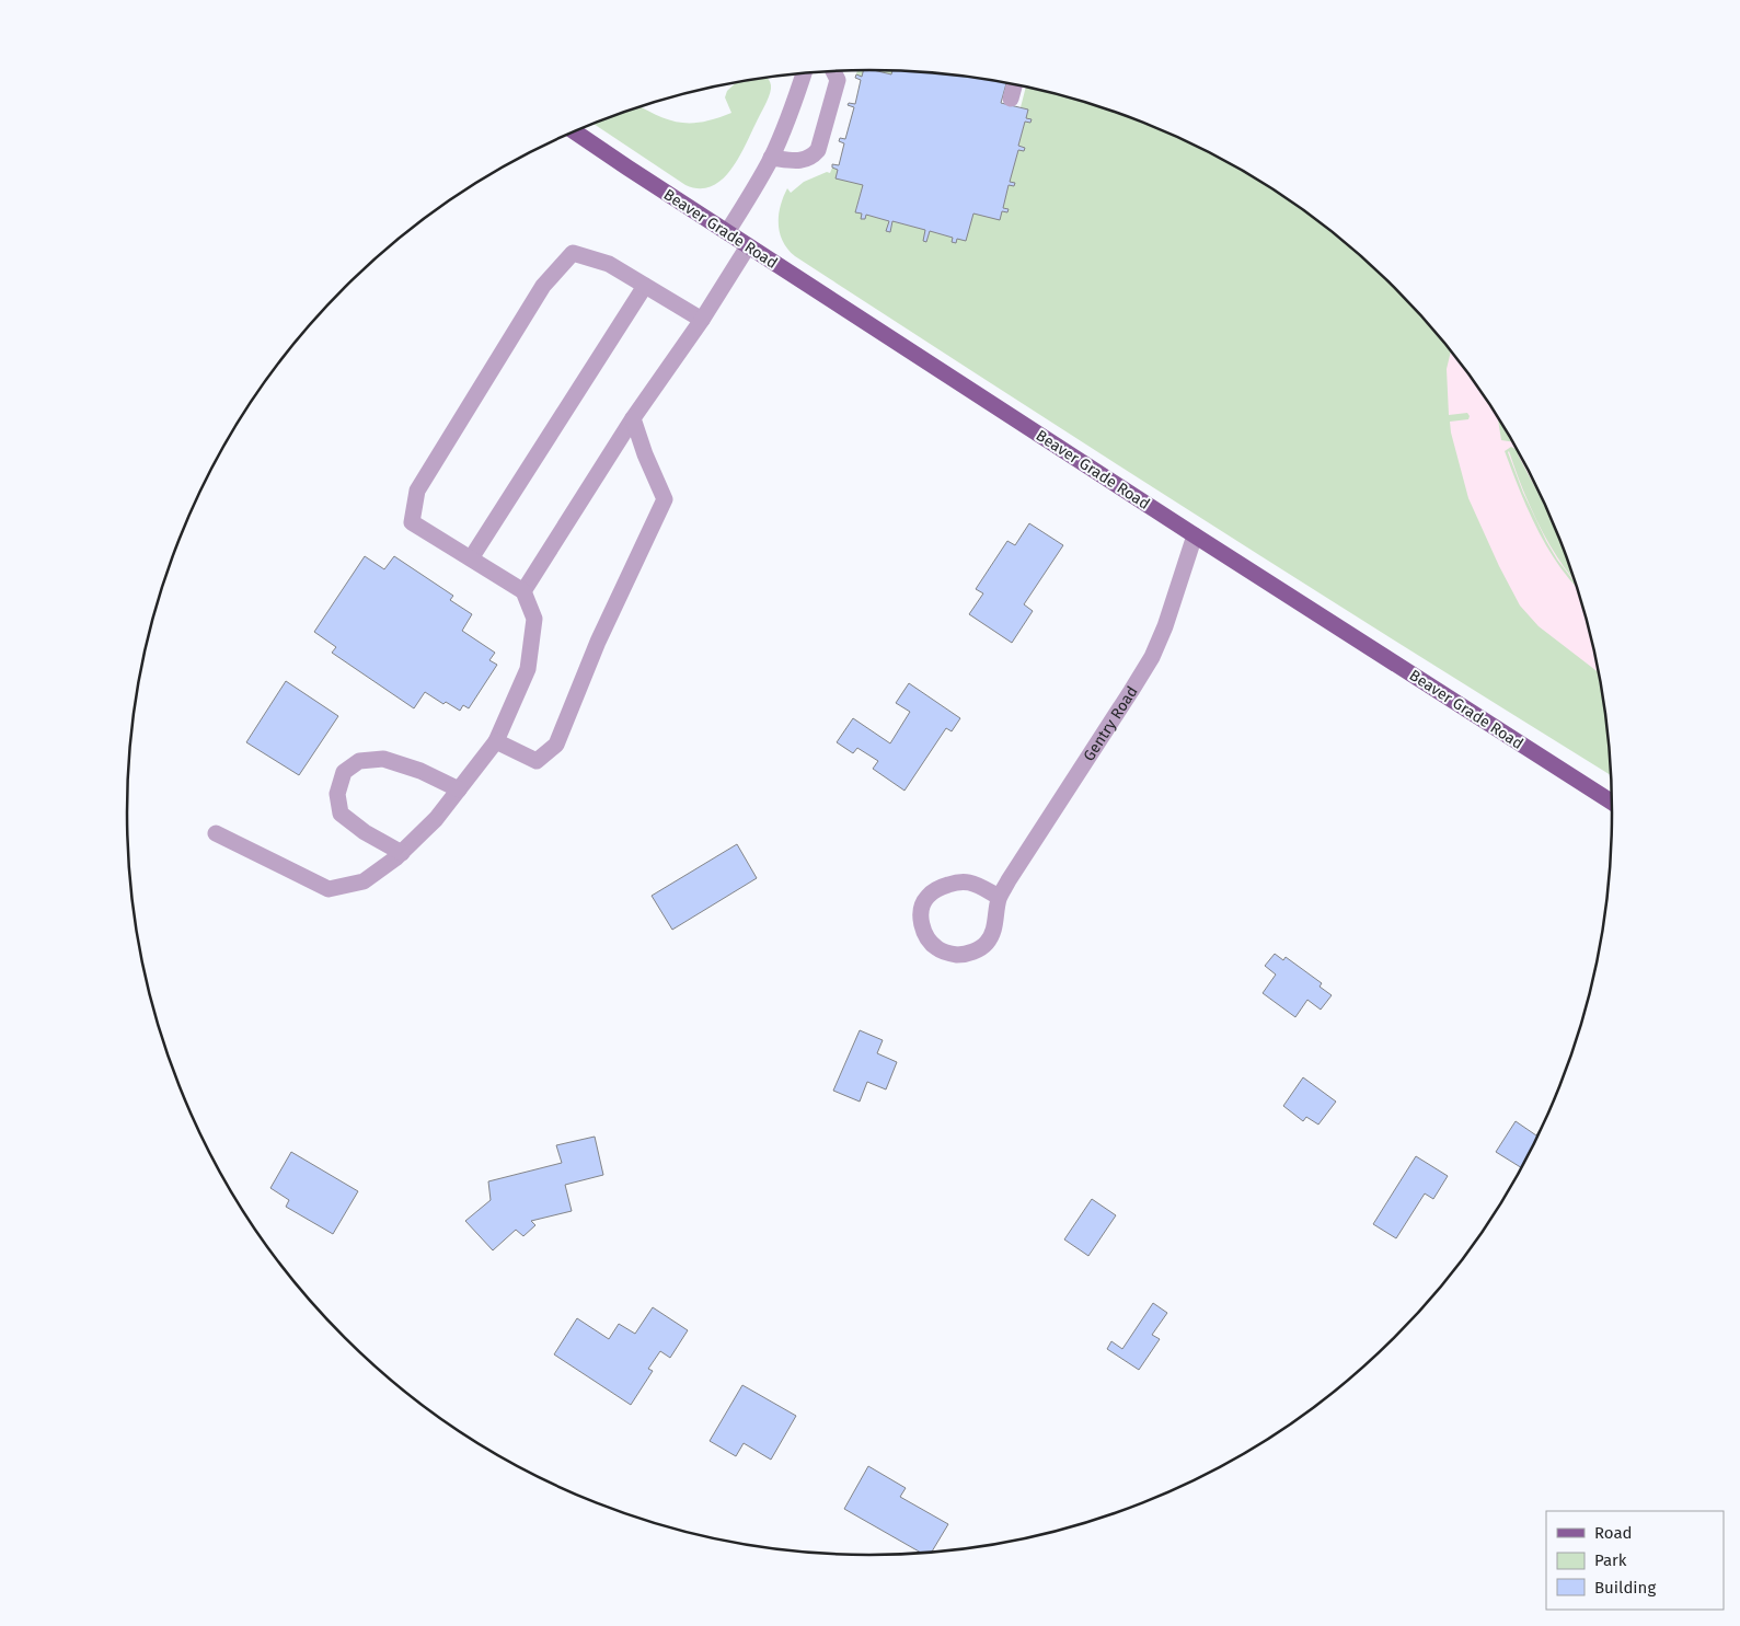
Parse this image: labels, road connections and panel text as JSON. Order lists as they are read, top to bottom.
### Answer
{
  "streets": {
    "main road": ["Beaver Grade Road"],
    "street": ["Gentry Road"]
  },
  "crossings": [
    ["Beaver Grade Road", "Gentry Road"]
  ],
  "legend": ["Road", "Park", "Building"]
}
